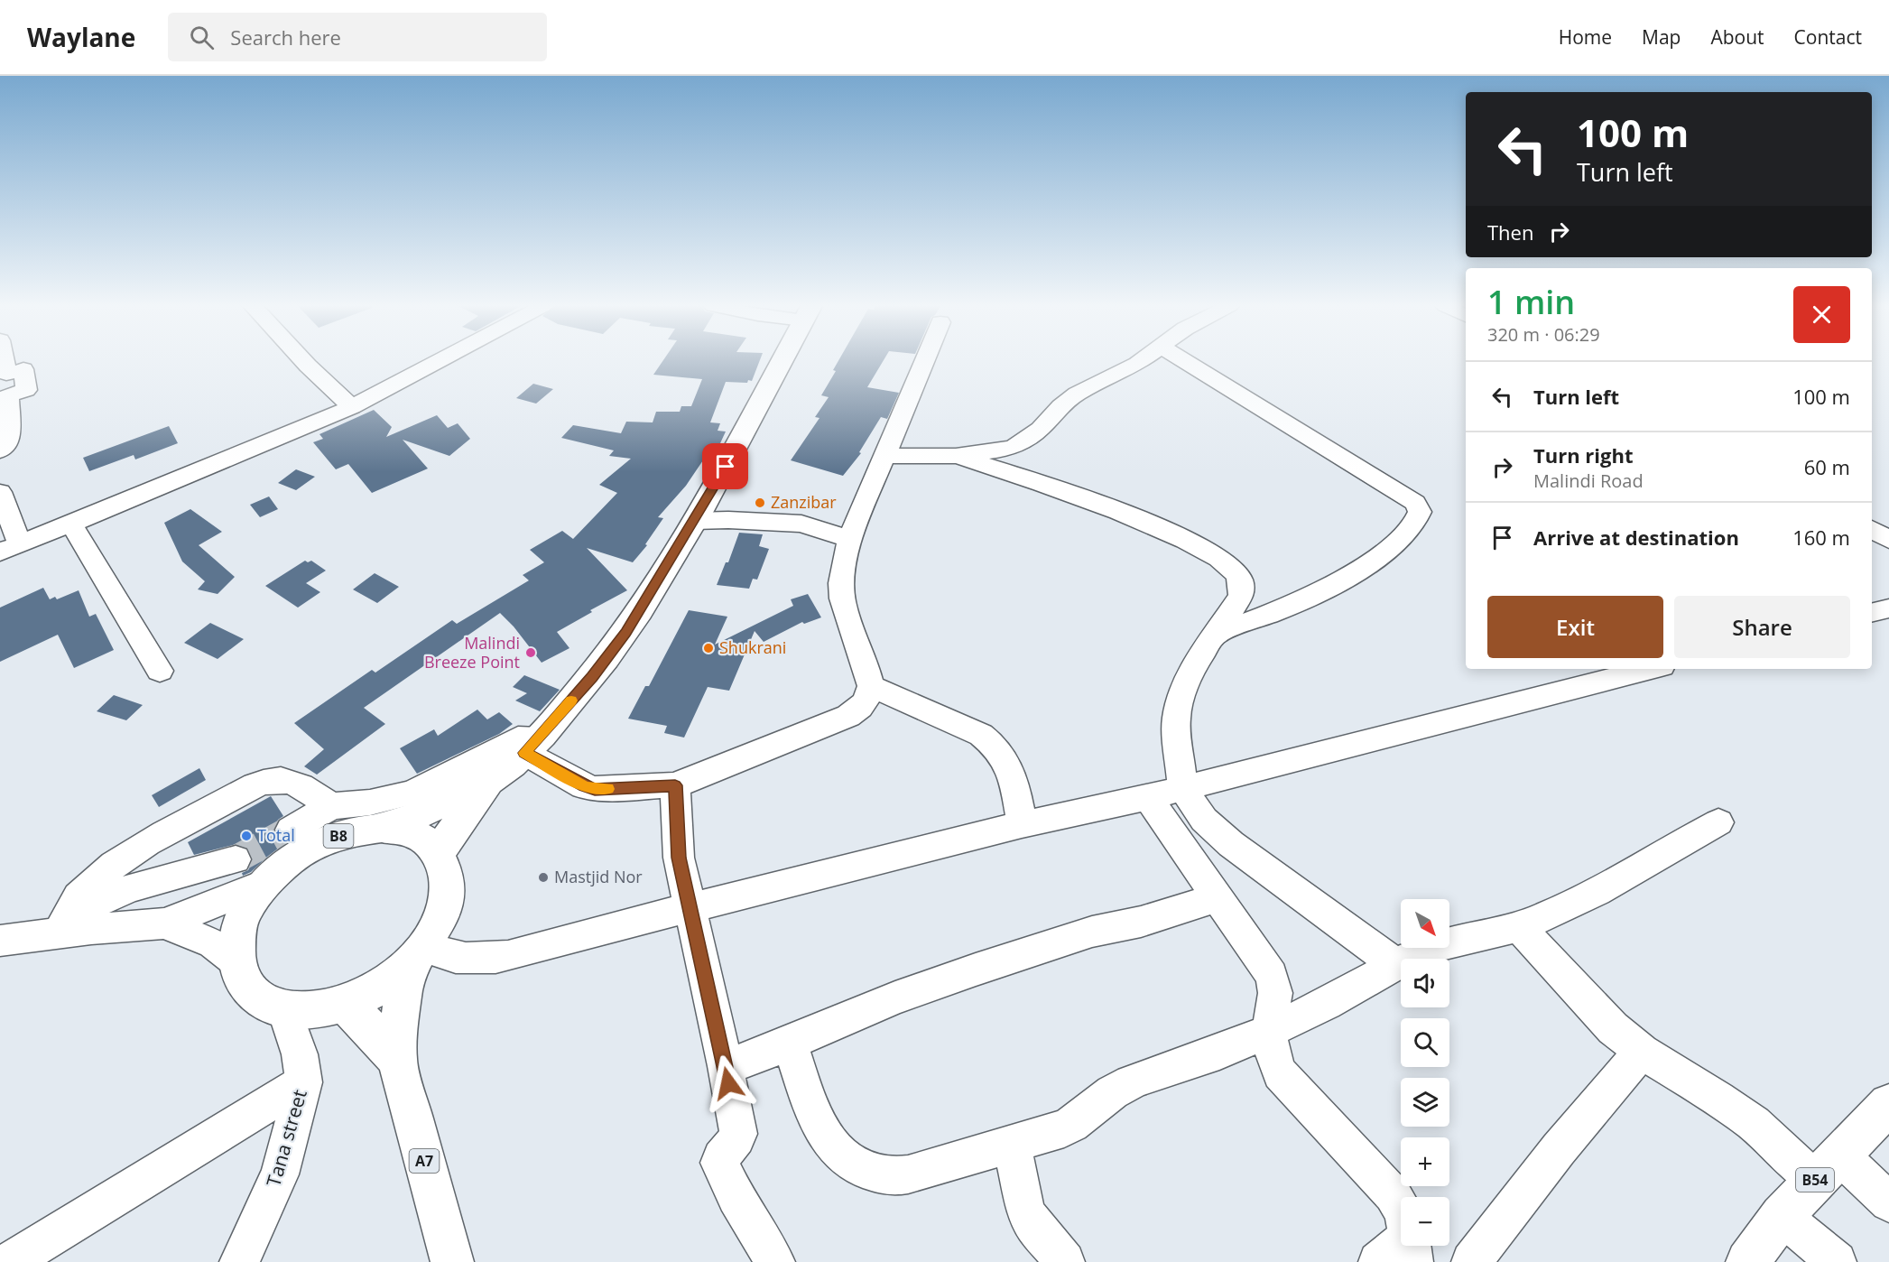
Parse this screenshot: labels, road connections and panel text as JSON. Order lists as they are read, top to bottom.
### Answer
{
  "streets": {
    "highway": ["B8", "A7", "B54"],
    "street": ["Tana street"]
  },
  "crossings": [
    ["B8", "Tana street"],
    ["B8", "A7"]
  ],
  "places": [
    "Zanzibar",
    "Shukrani",
    "Malindi Breeze Point",
    "Total",
    "Mastjid Nor"
  ],
  "north": "bottom right",
  "page": {
    "header": "Waylane",
    "search": "Search here",
    "nav": [
      "Home",
      "Map",
      "About",
      "Contact"
    ],
    "turn": ["100 m", "Turn left"],
    "then": "Then",
    "heading": ["1 min", "320 m · 06:29"],
    "list": [
      {
        "name": "Turn left",
        "value": "100 m"
      },
      {
        "name": "Turn right",
        "note": "Malindi Road",
        "value": "60 m"
      },
      {
        "name": "Arrive at destination",
        "value": "160 m"
      }
    ],
    "buttons": ["Exit", "Share"],
    "map_buttons": ["+", "−"]
  }
}
